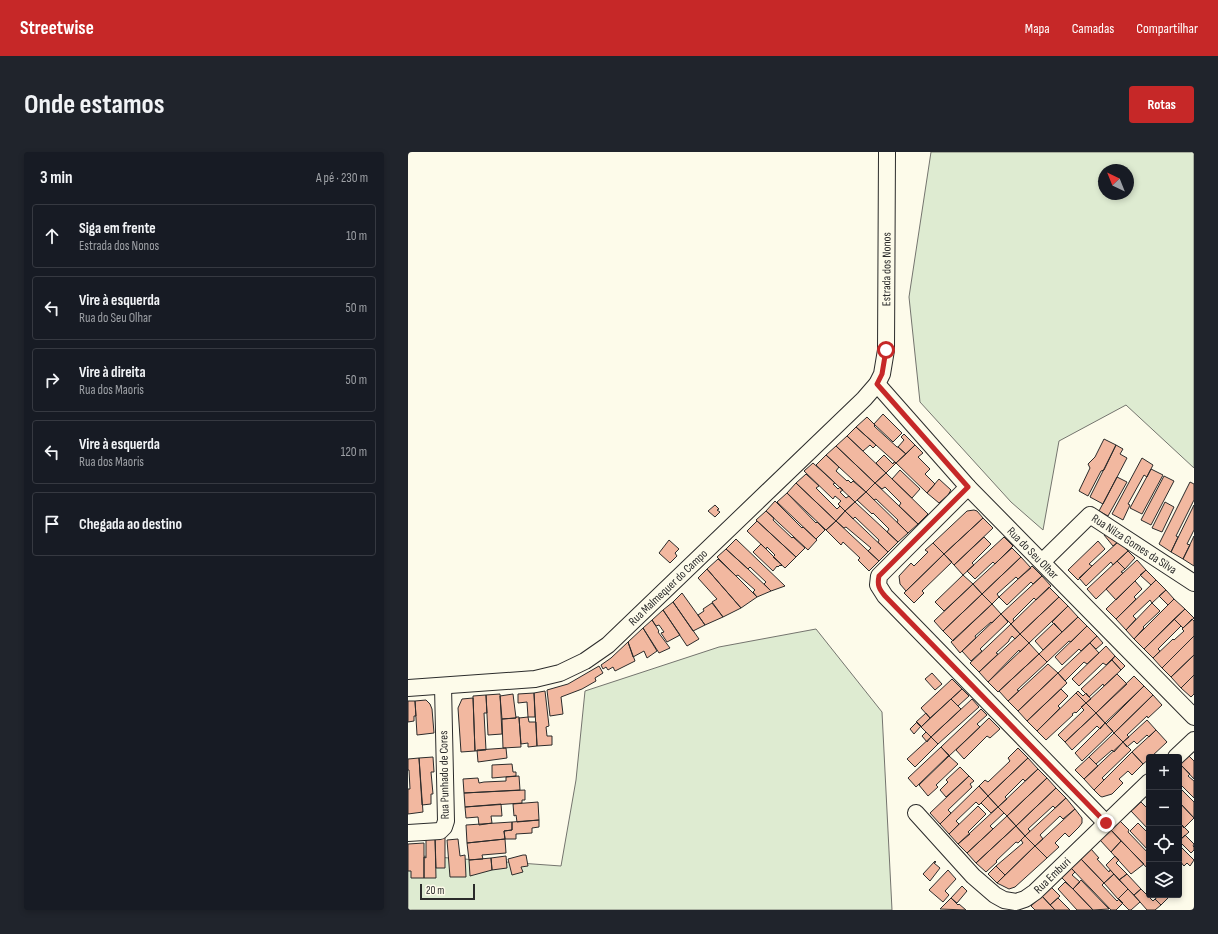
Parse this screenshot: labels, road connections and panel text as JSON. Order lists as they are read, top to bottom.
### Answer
{
  "streets": {
    "street": [
      "Estrada dos Nonos",
      "Rua Nilza Gomes da Silva",
      "Rua do Seu Olhar",
      "Rua Malmequer do Campo",
      "Rua Punhado de Cores",
      "Rua Emburi"
    ]
  },
  "crossings": [
    ["Estrada dos Nonos", "Rua do Seu Olhar"],
    ["Estrada dos Nonos", "Rua Malmequer do Campo"],
    ["Rua Nilza Gomes da Silva", "Rua do Seu Olhar"],
    ["Rua do Seu Olhar", "Rua Malmequer do Campo"],
    ["Rua Malmequer do Campo", "Rua Punhado de Cores"]
  ],
  "scale_bar": "20 m",
  "north": "top left",
  "page": {
    "header": "Streetwise",
    "nav": ["Mapa", "Camadas", "Compartilhar"],
    "buttons": "Rotas",
    "title": "Onde estamos",
    "heading": ["3 min", "A pé · 230 m"],
    "list": [
      ["Siga em frente", "Estrada dos Nonos", "10 m"],
      ["Vire à esquerda", "Rua do Seu Olhar", "50 m"],
      ["Vire à direita", "Rua dos Maoris", "50 m"],
      ["Vire à esquerda", "Rua dos Maoris", "120 m"],
      "Chegada ao destino"
    ],
    "map_buttons": ["+", "−"],
    "scale": "20 m"
  }
}
